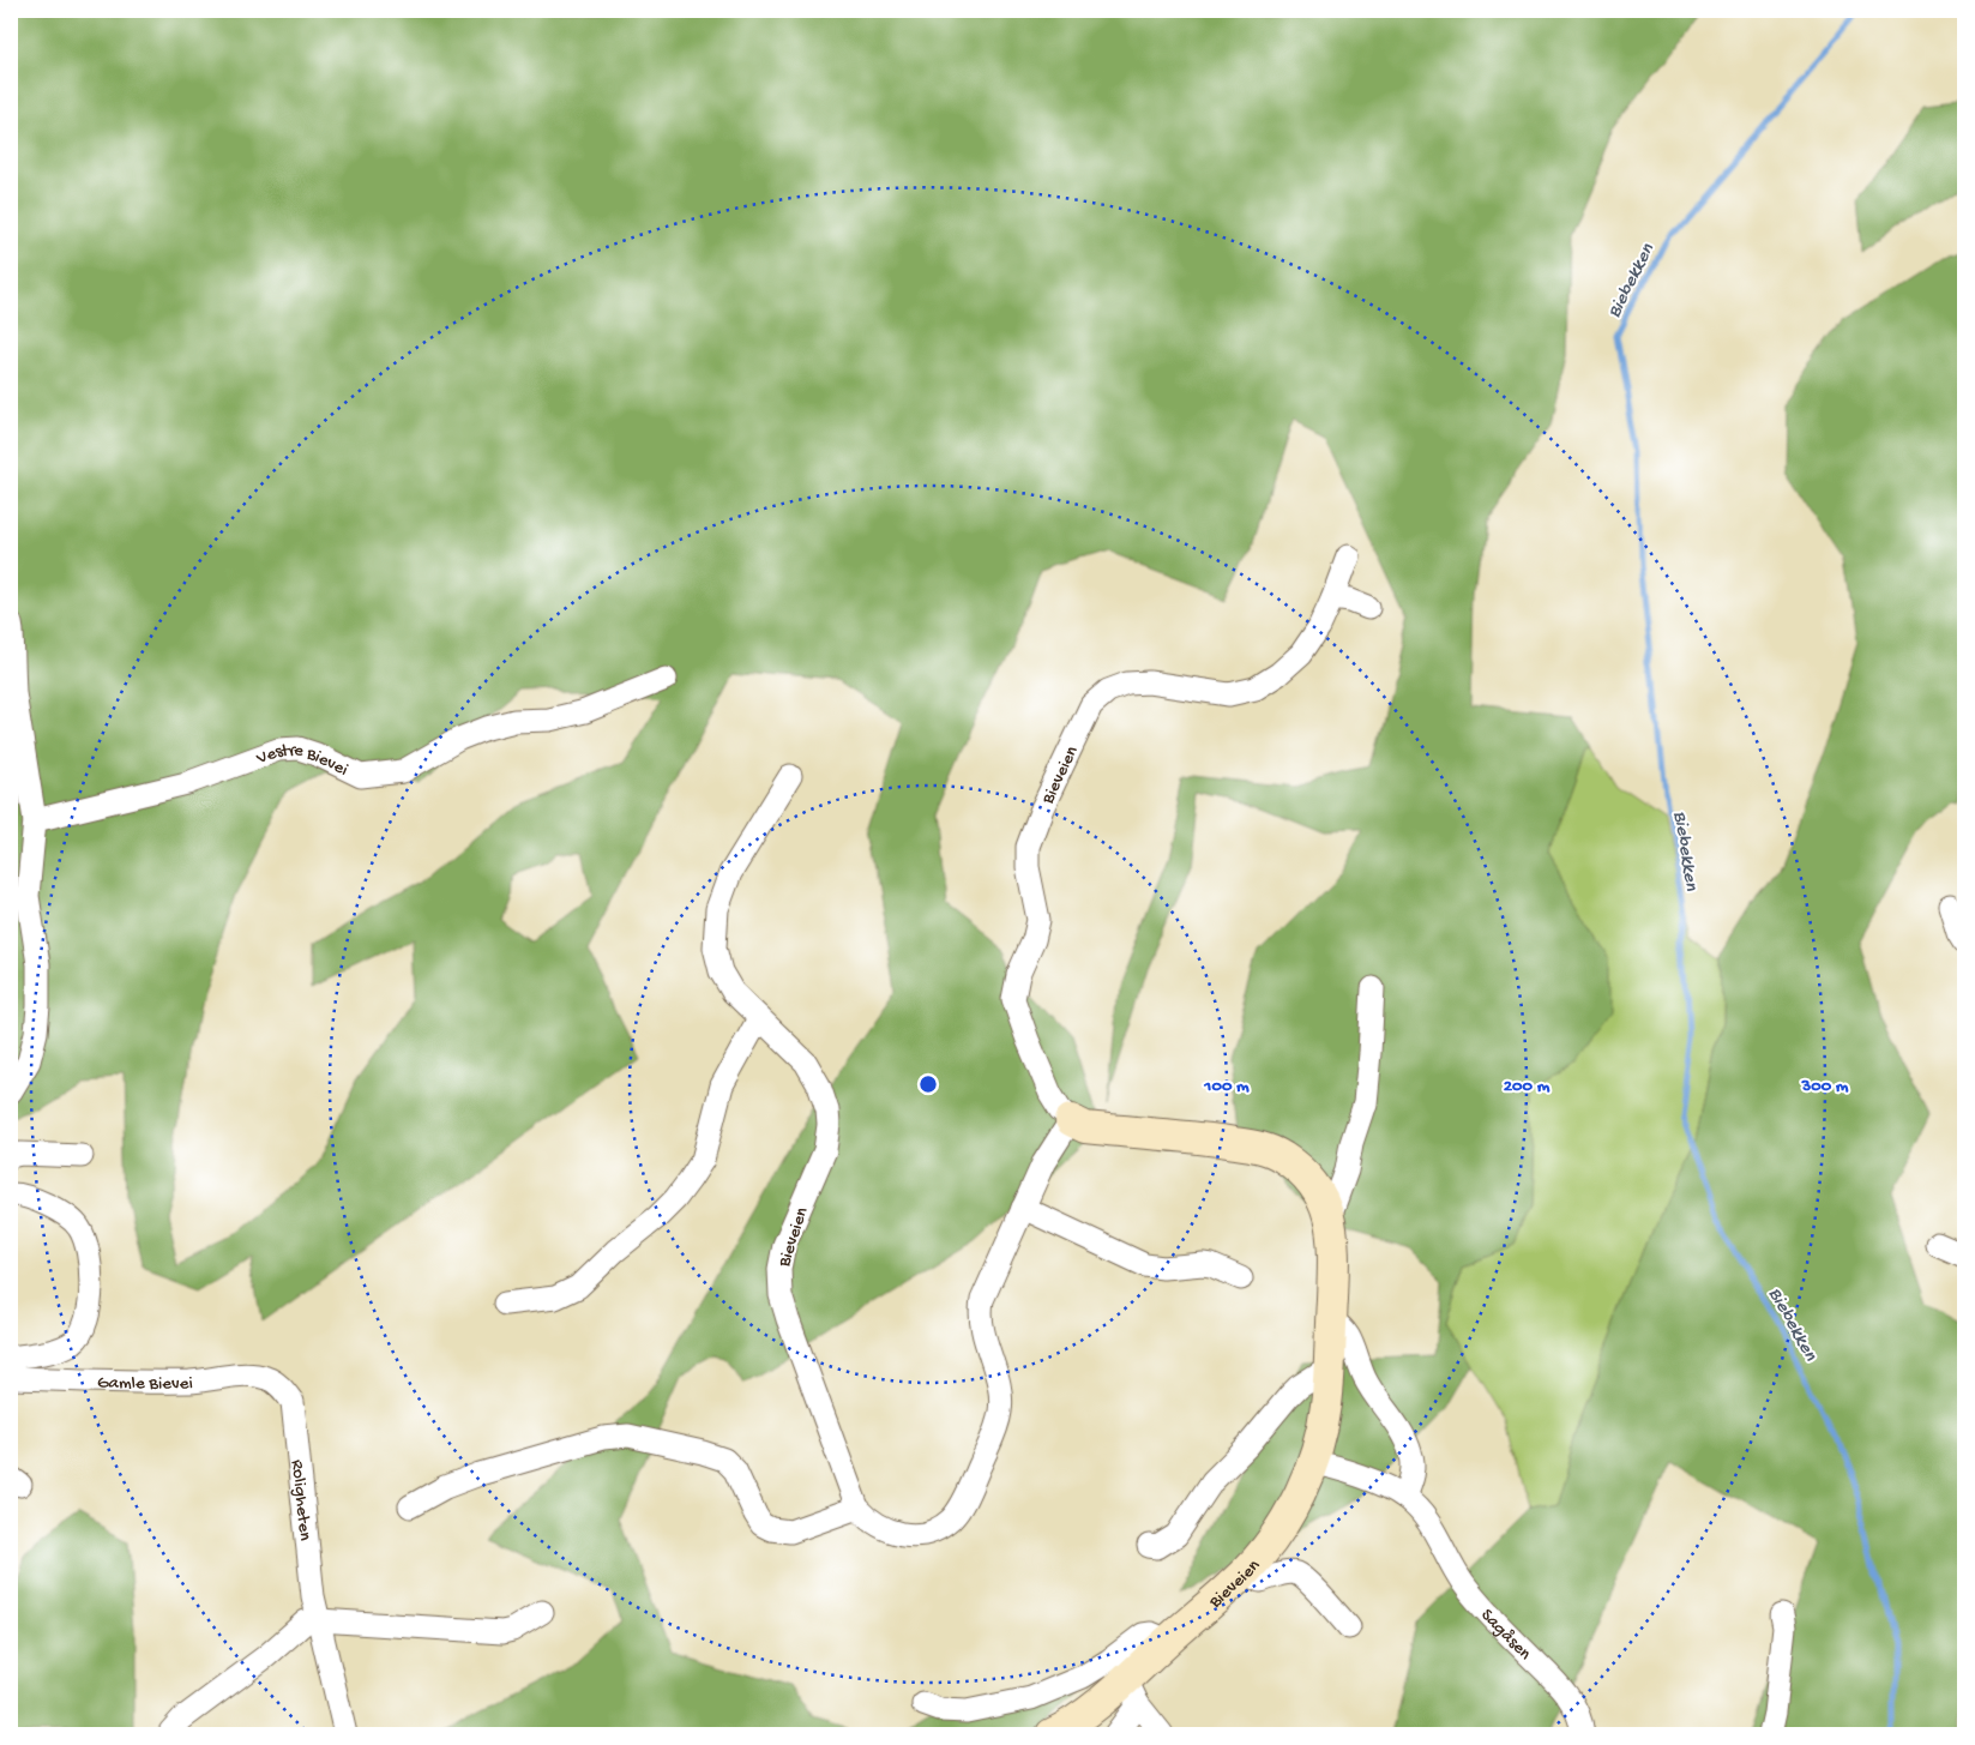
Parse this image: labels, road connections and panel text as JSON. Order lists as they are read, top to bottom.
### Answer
{
  "streets": {
    "street": [
      "Vestre Bievei",
      "Bieveien",
      "Gamle Bievei",
      "Roligheten",
      "Sagåsen"
    ]
  },
  "crossings": [
    ["Gamle Bievei", "Roligheten"]
  ],
  "water": ["Biebekken"],
  "rings": ["100 m", "200 m", "300 m"]
}
